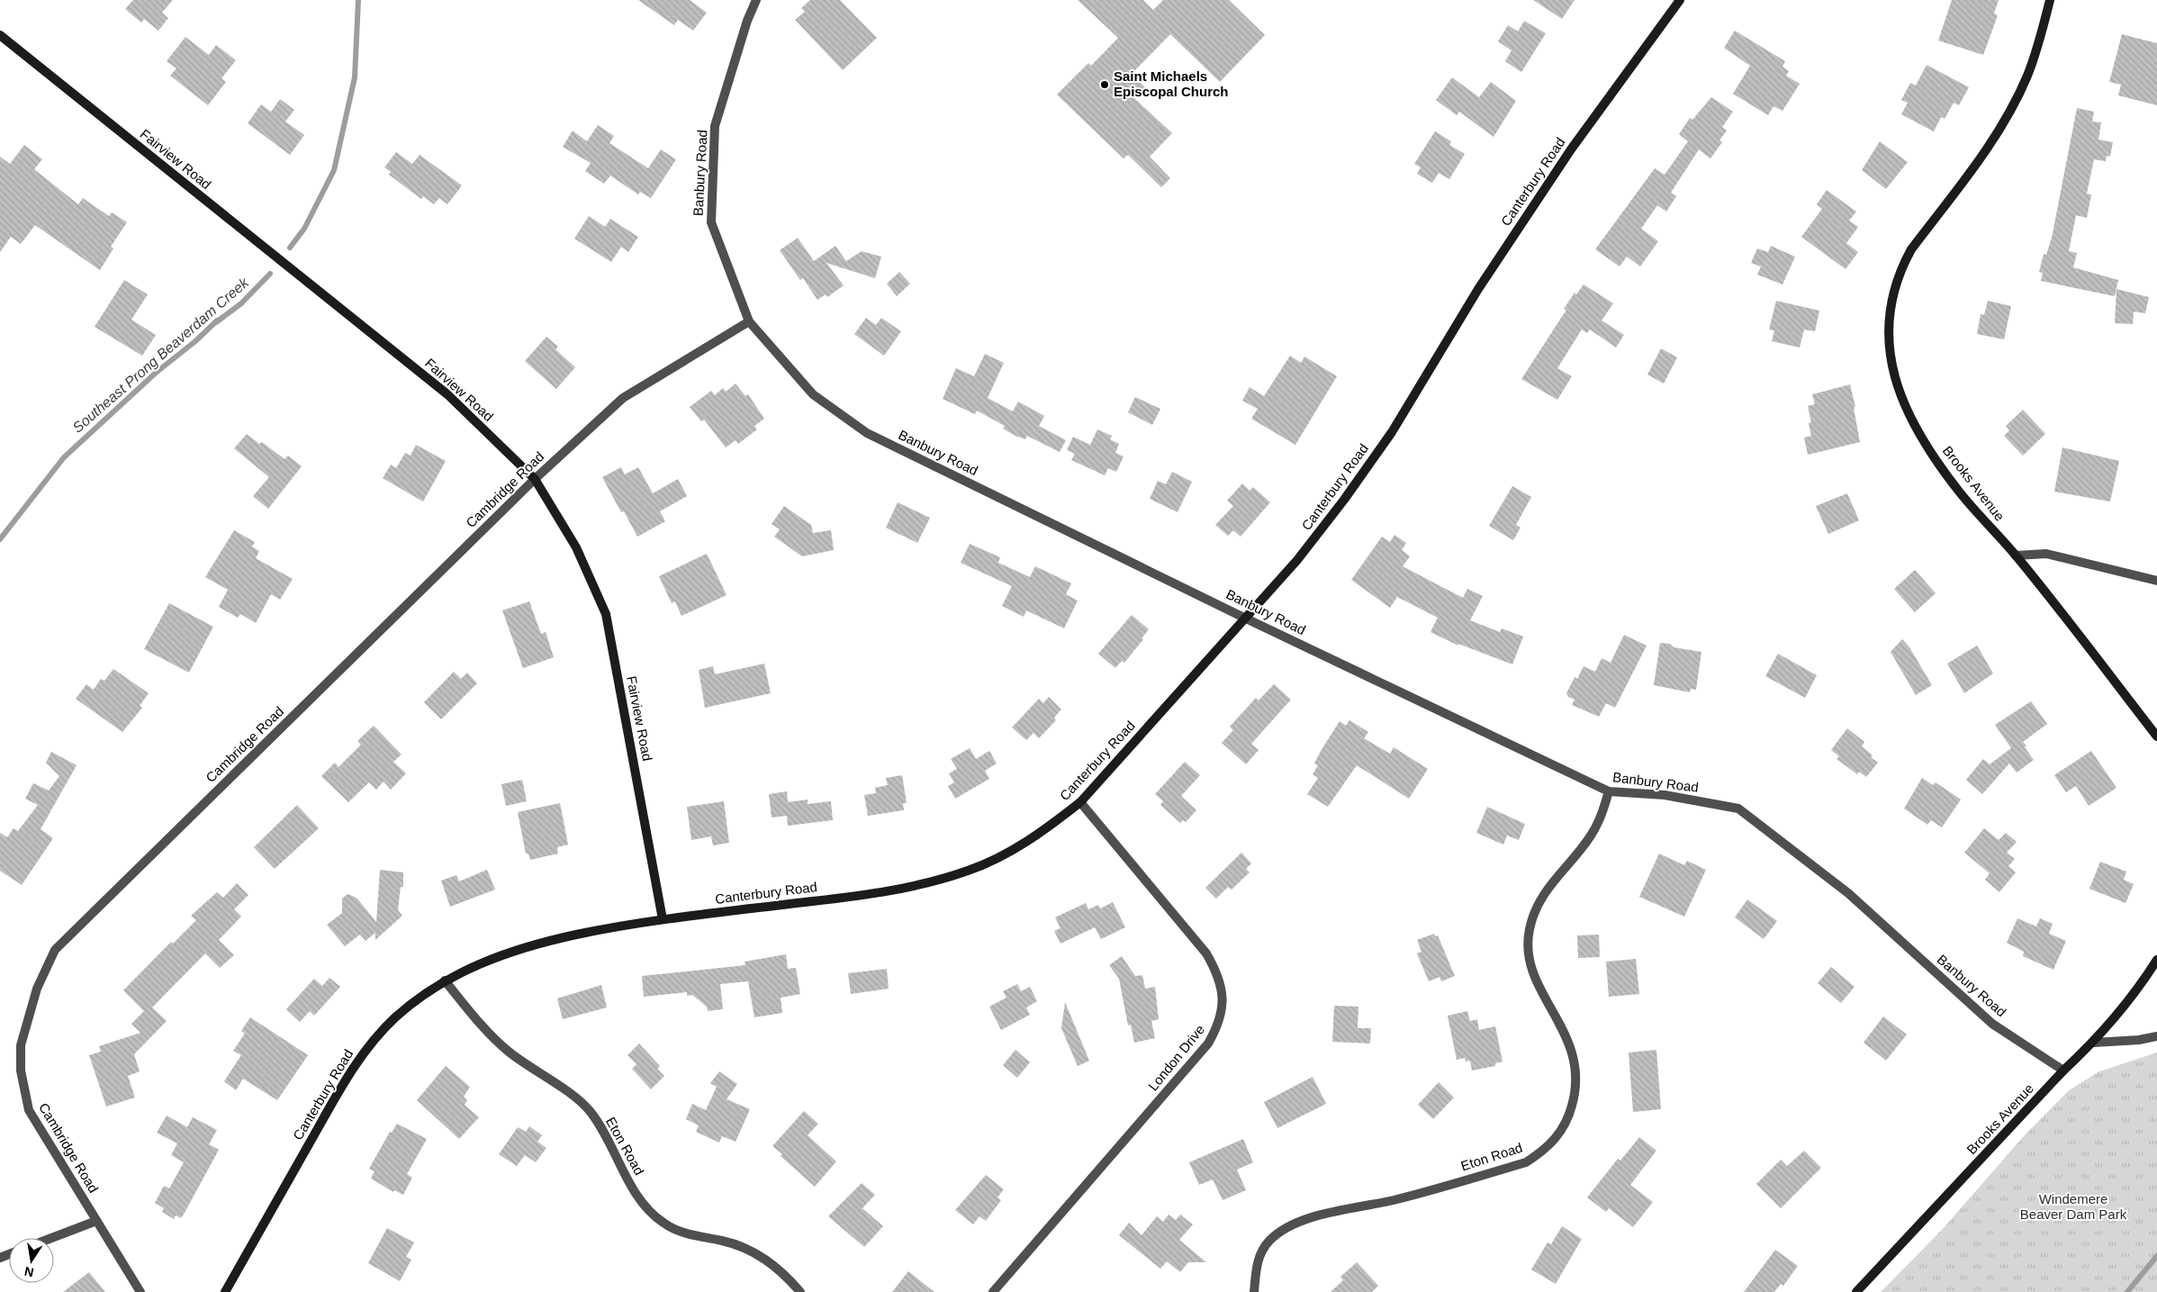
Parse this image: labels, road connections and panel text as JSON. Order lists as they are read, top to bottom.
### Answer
{
  "streets": {
    "street": [
      "Fairview Road",
      "Banbury Road",
      "Canterbury Road",
      "Brooks Avenue",
      "Cambridge Road",
      "London Drive",
      "Eton Road"
    ]
  },
  "crossings": [
    ["Fairview Road", "Canterbury Road"],
    ["Fairview Road", "Cambridge Road"],
    ["Banbury Road", "Canterbury Road"],
    ["Banbury Road", "Brooks Avenue"],
    ["Banbury Road", "Cambridge Road"],
    ["Banbury Road", "Eton Road"],
    ["Canterbury Road", "London Drive"],
    ["Canterbury Road", "Eton Road"]
  ],
  "water": ["Southeast Prong Beaverdam Creek"],
  "parks": ["Windemere Beaver Dam Park"],
  "places": ["Saint Michaels Episcopal Church"],
  "north": "bottom"
}
